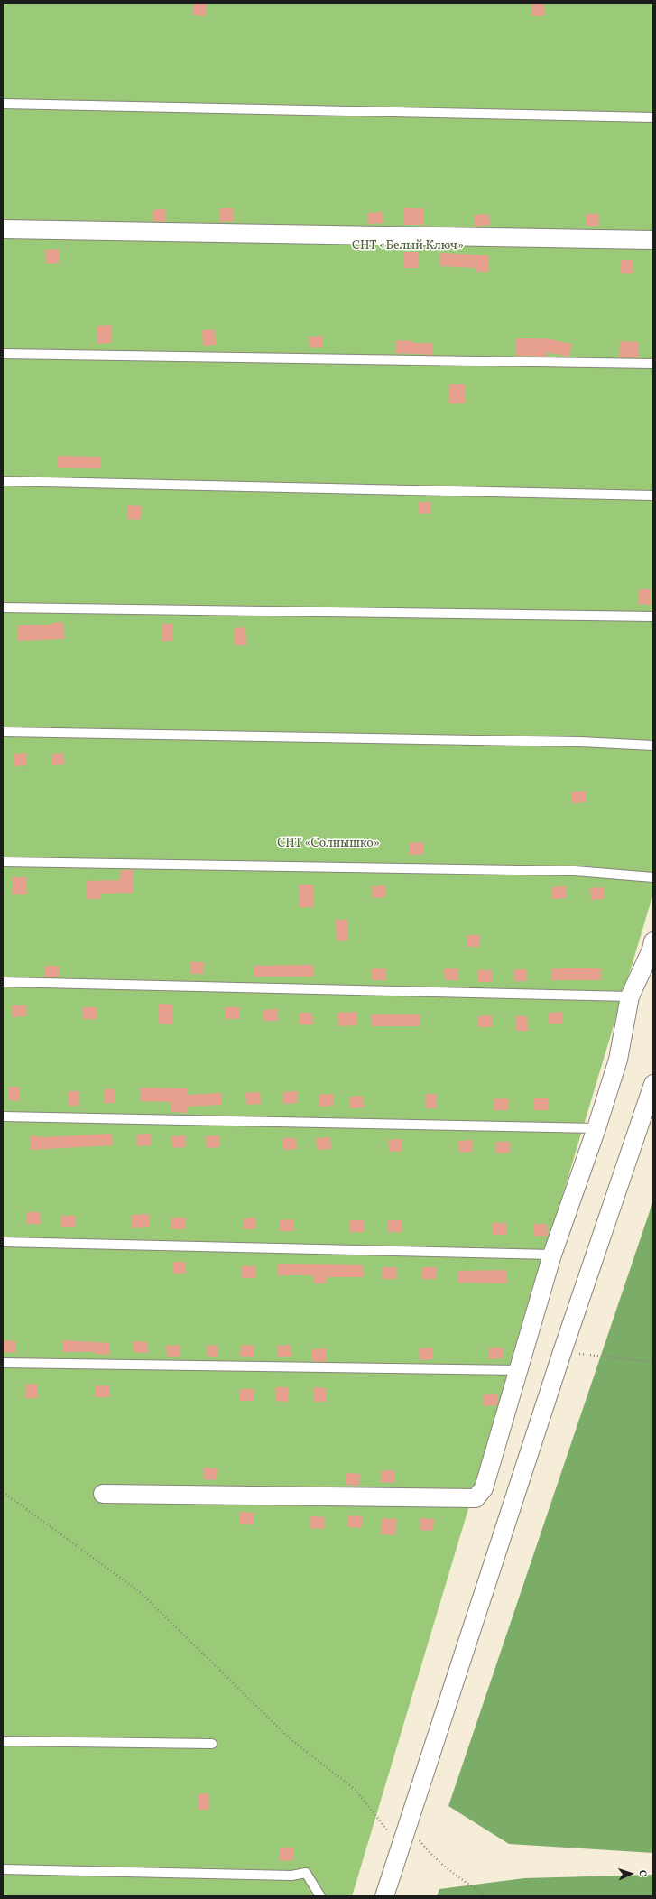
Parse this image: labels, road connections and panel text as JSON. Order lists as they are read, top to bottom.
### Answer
{
  "parks": ["СНТ «Белый Ключ»", "СНТ «Солнышко»"],
  "north": "right"
}
